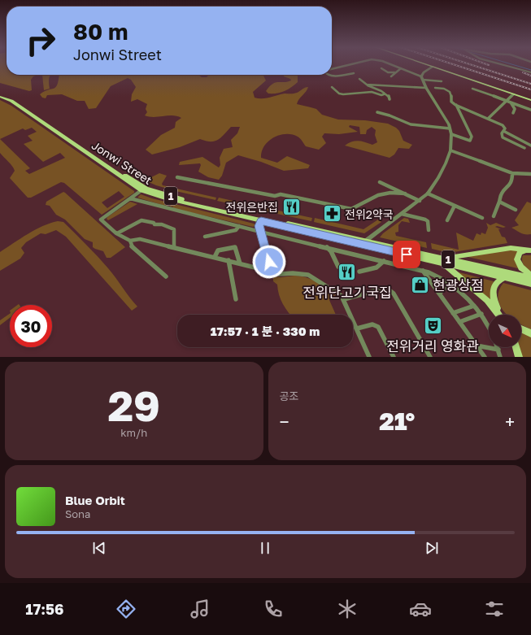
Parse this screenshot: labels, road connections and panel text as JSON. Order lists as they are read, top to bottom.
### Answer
{
  "streets": {
    "main road": ["Jonwi Street", "1"]
  },
  "places": {
    "restaurant": ["전위은반집", "전위단고기국집"],
    "pharmacy": ["전위2약국"],
    "shop": ["현광상점"],
    "theatre": ["전위거리 영화관"]
  },
  "north": "bottom right",
  "page": {
    "turn": ["80 m", "Jonwi Street"],
    "limit": "30",
    "trip": "17:57 · 1 분 · 330 m",
    "tile": [
      ["29", "km/h"],
      "공조"
    ],
    "heat": ["−", "21°", "+"],
    "song": ["Blue Orbit", "Sona"],
    "tabs": "17:56"
  }
}
